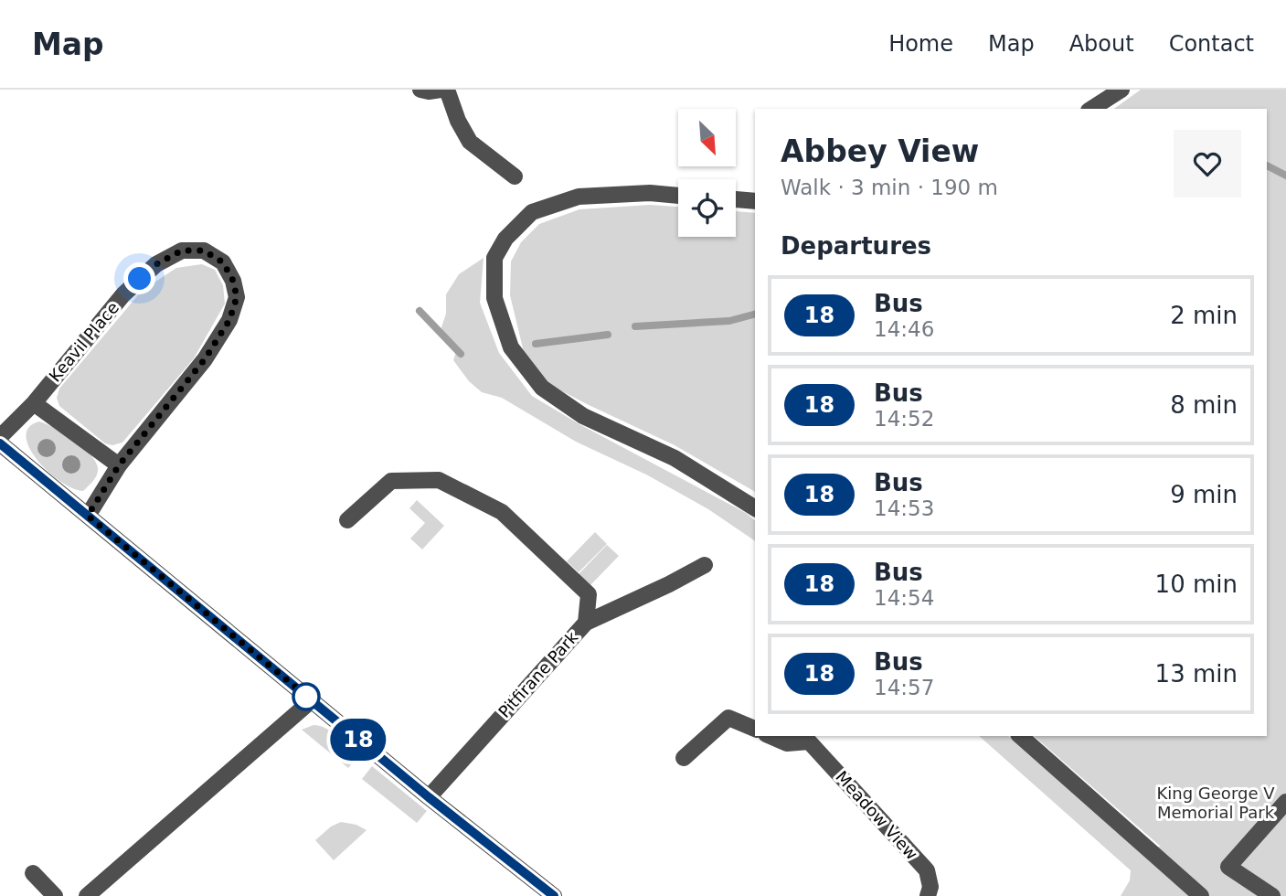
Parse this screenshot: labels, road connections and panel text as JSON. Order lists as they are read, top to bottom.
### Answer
{
  "streets": {
    "street": ["Keavil Place", "Pitfirane Park", "Meadow View"]
  },
  "parks": ["King George V Memorial Park"],
  "lines": ["bus line 18"],
  "north": "bottom right",
  "page": {
    "header": "Map",
    "nav": [
      "Home",
      "Map",
      "About",
      "Contact"
    ],
    "on_map": "18",
    "heading": [
      ["Abbey View", "Walk · 3 min · 190 m"],
      "Departures"
    ],
    "list": [
      {
        "mark": "18",
        "name": "Bus",
        "note": "14:46",
        "value": "2 min"
      },
      {
        "mark": "18",
        "name": "Bus",
        "note": "14:52",
        "value": "8 min"
      },
      {
        "mark": "18",
        "name": "Bus",
        "note": "14:53",
        "value": "9 min"
      },
      {
        "mark": "18",
        "name": "Bus",
        "note": "14:54",
        "value": "10 min"
      },
      {
        "mark": "18",
        "name": "Bus",
        "note": "14:57",
        "value": "13 min"
      }
    ]
  }
}
